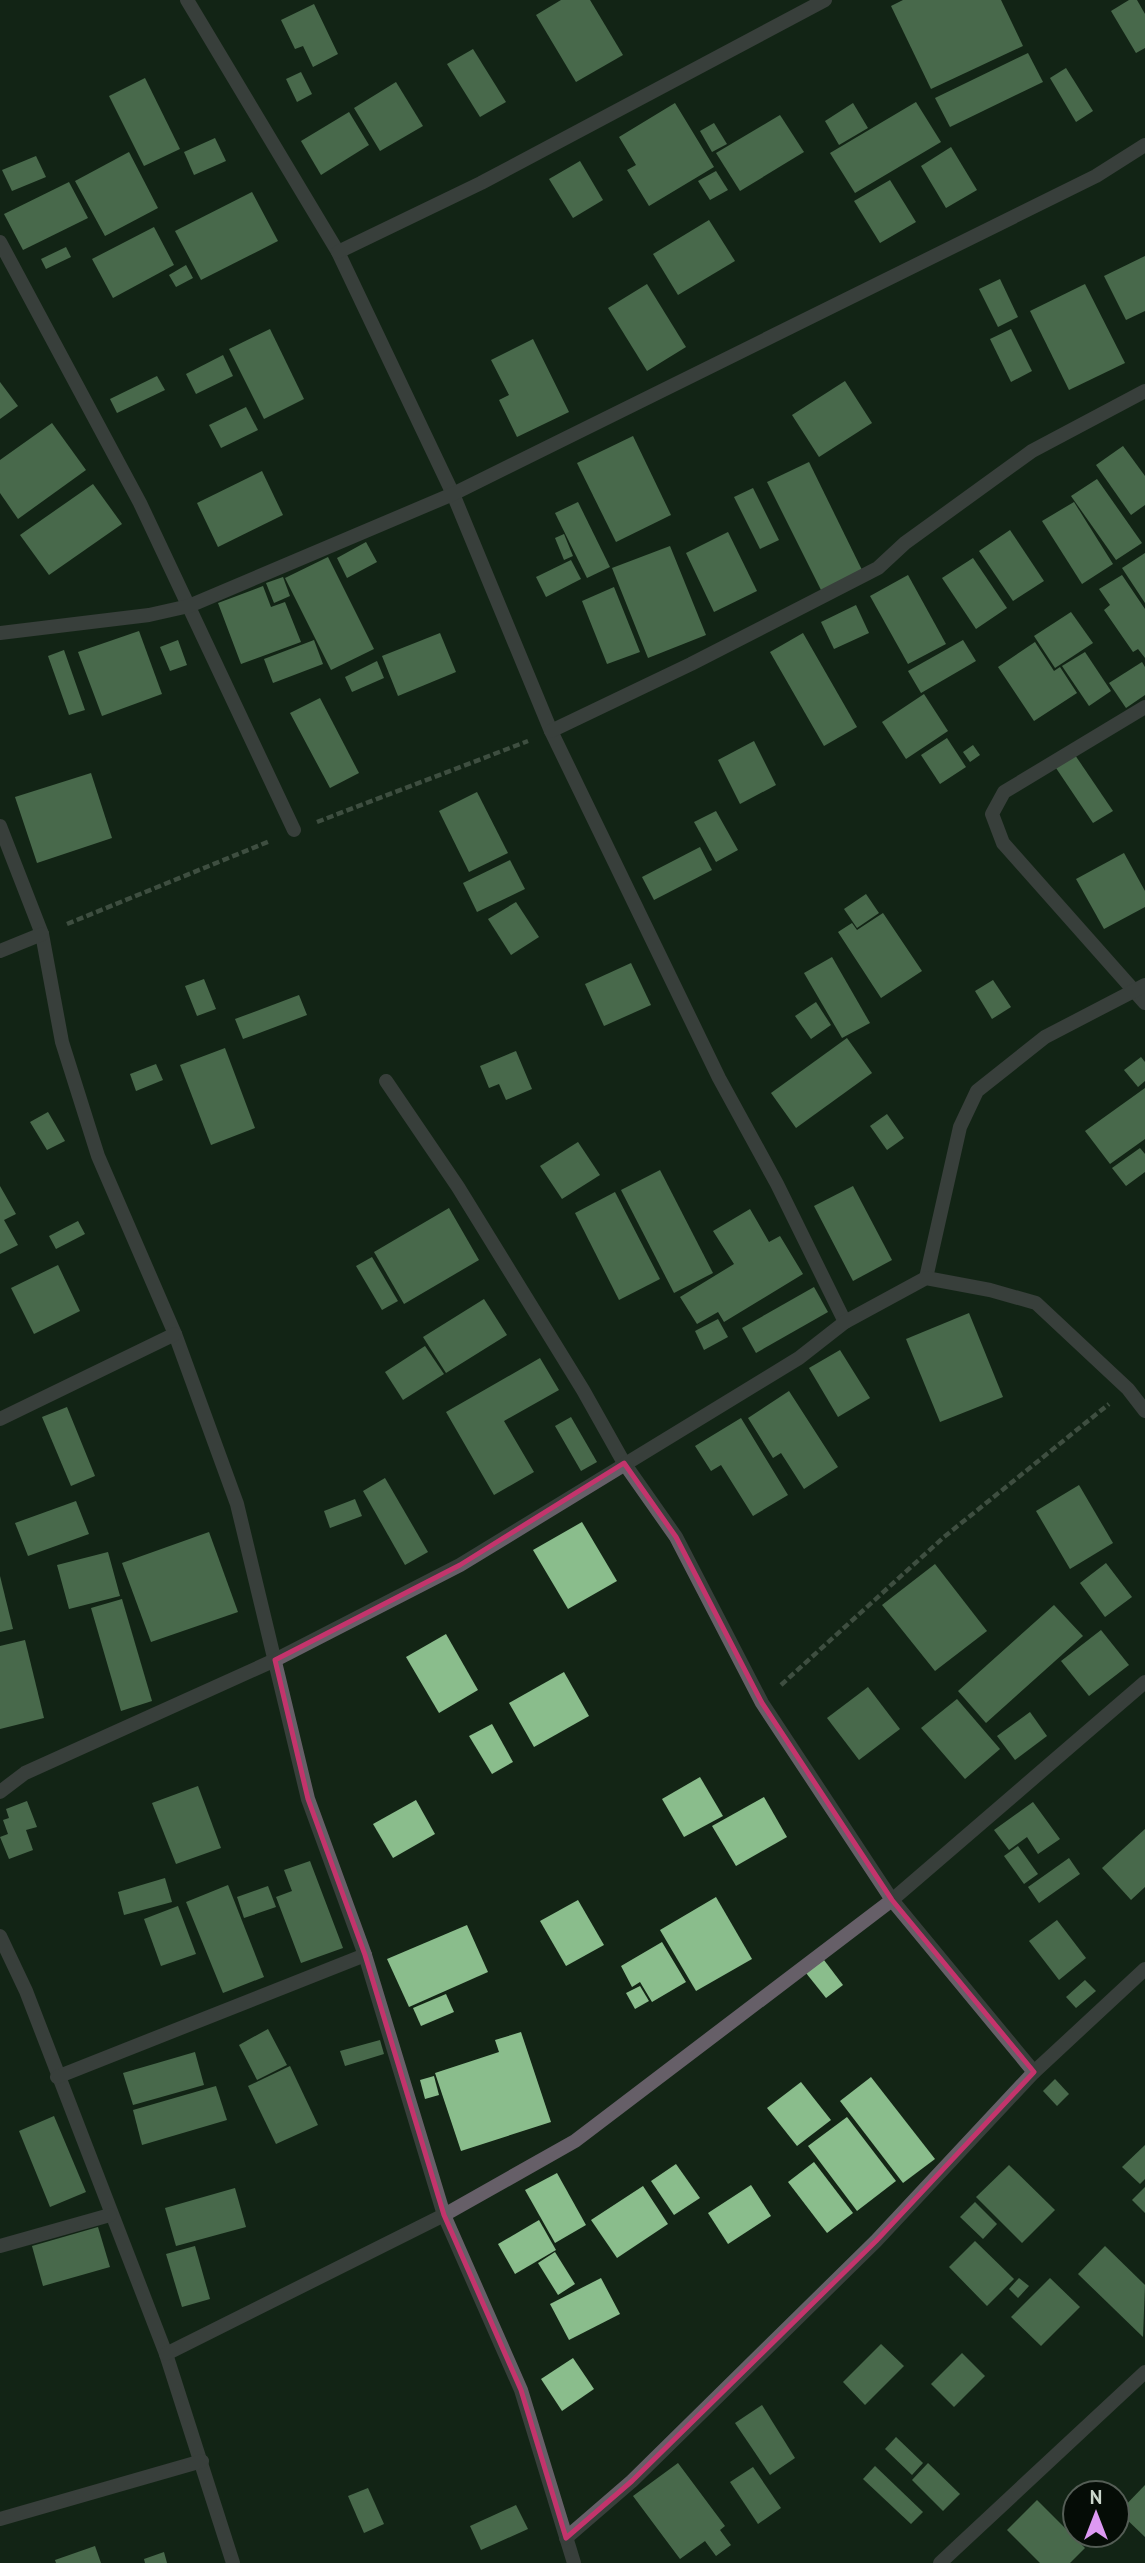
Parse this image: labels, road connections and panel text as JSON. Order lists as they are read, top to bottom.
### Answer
{
  "north": "top"
}
